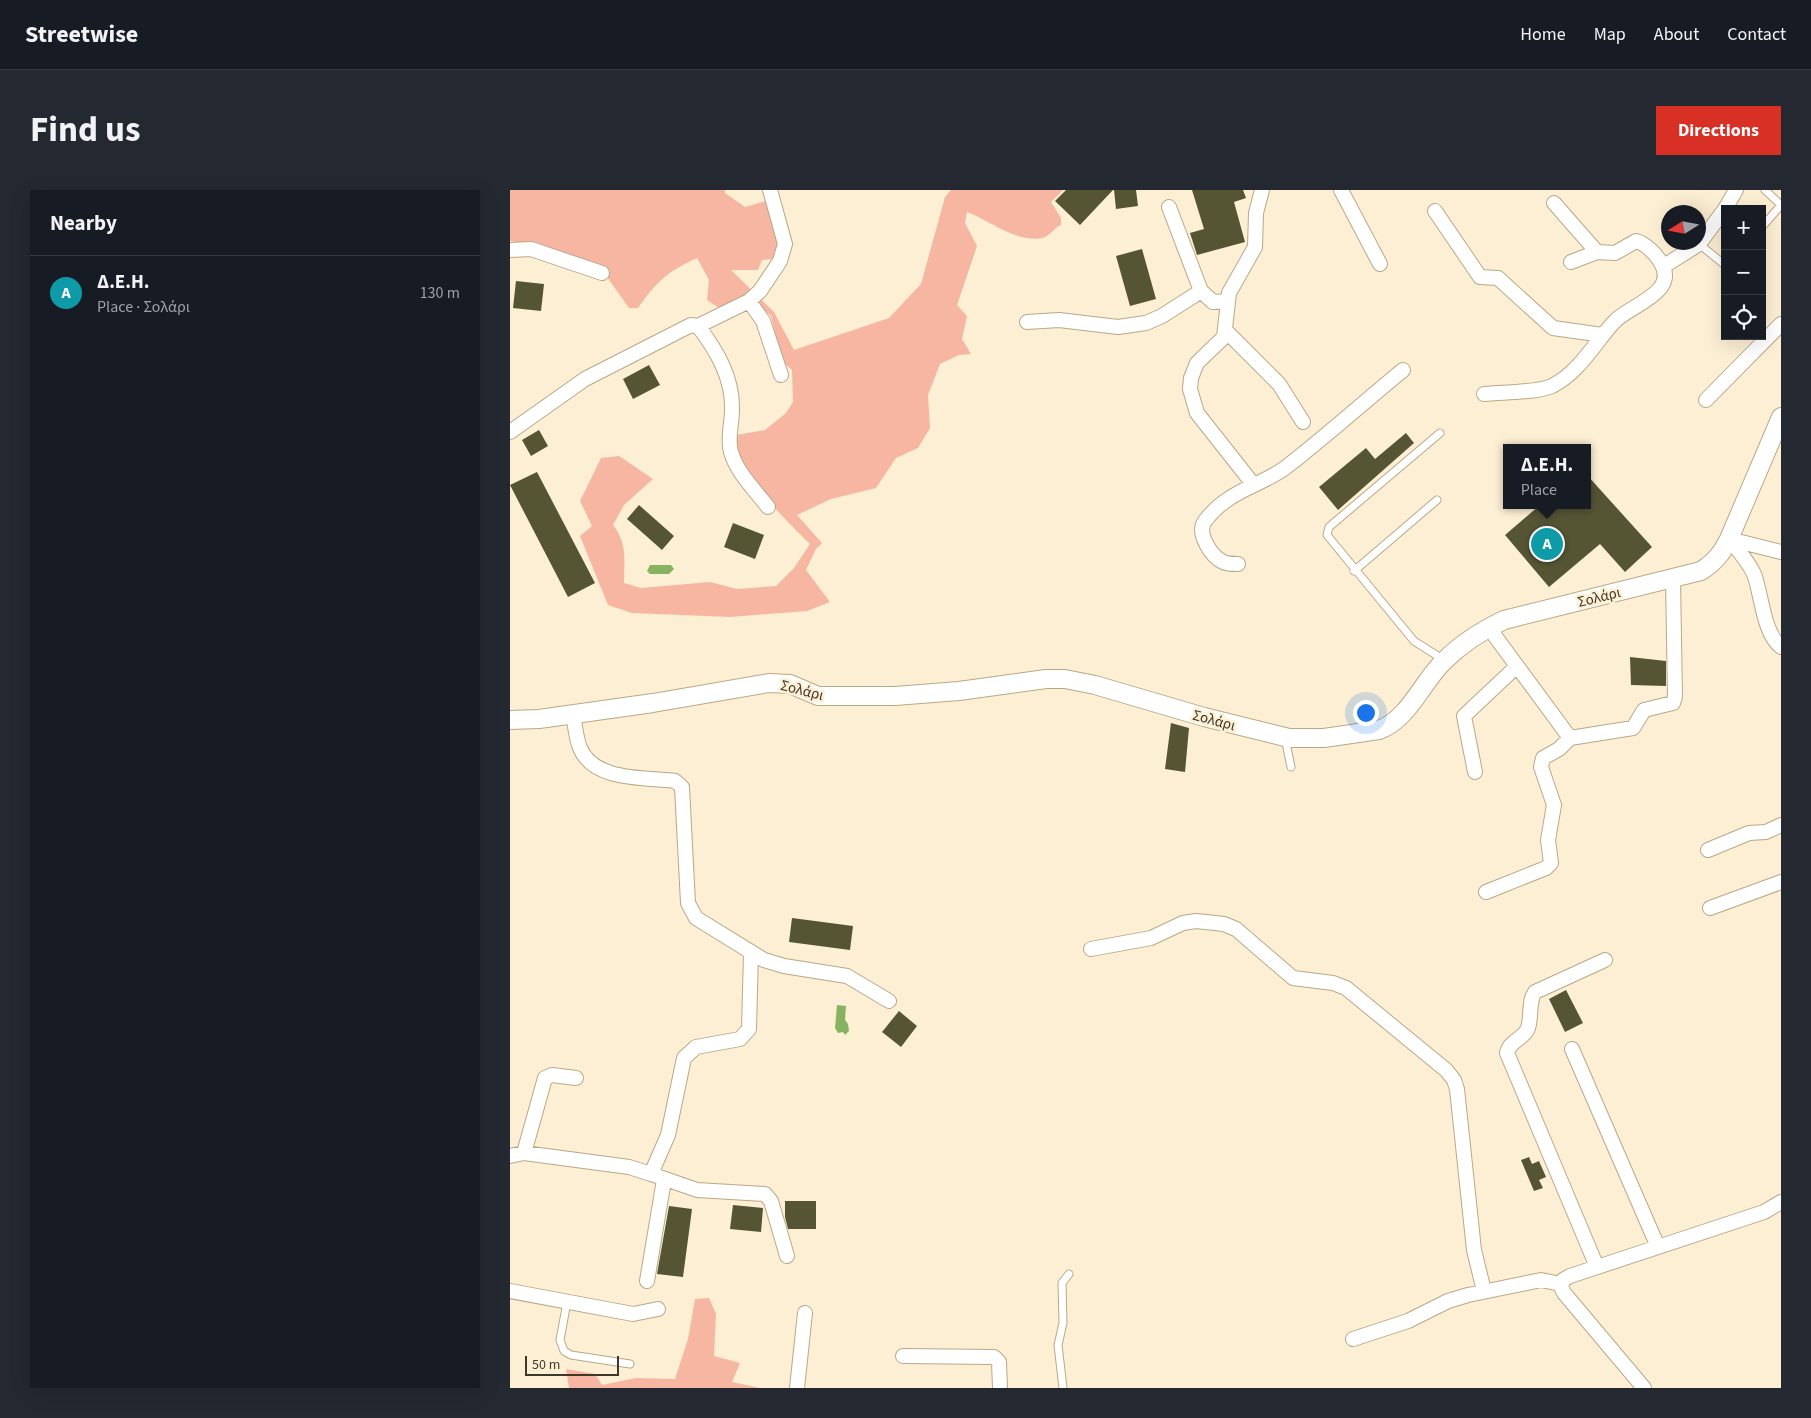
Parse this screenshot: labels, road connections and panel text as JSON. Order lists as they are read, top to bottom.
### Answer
{
  "streets": {
    "street": ["Σολάρι"]
  },
  "scale_bar": "50 m",
  "north": "left",
  "page": {
    "header": "Streetwise",
    "nav": [
      "Home",
      "Map",
      "About",
      "Contact"
    ],
    "title": "Find us",
    "buttons": "Directions",
    "heading": "Nearby",
    "map_buttons": ["+", "−"],
    "list": [
      {
        "mark": "A",
        "name": "Δ.Ε.Η.",
        "note": "Place · Σολάρι",
        "value": "130 m"
      }
    ],
    "popup": ["Δ.Ε.Η.", "Place"],
    "pins": "A",
    "scale": "50 m"
  }
}
